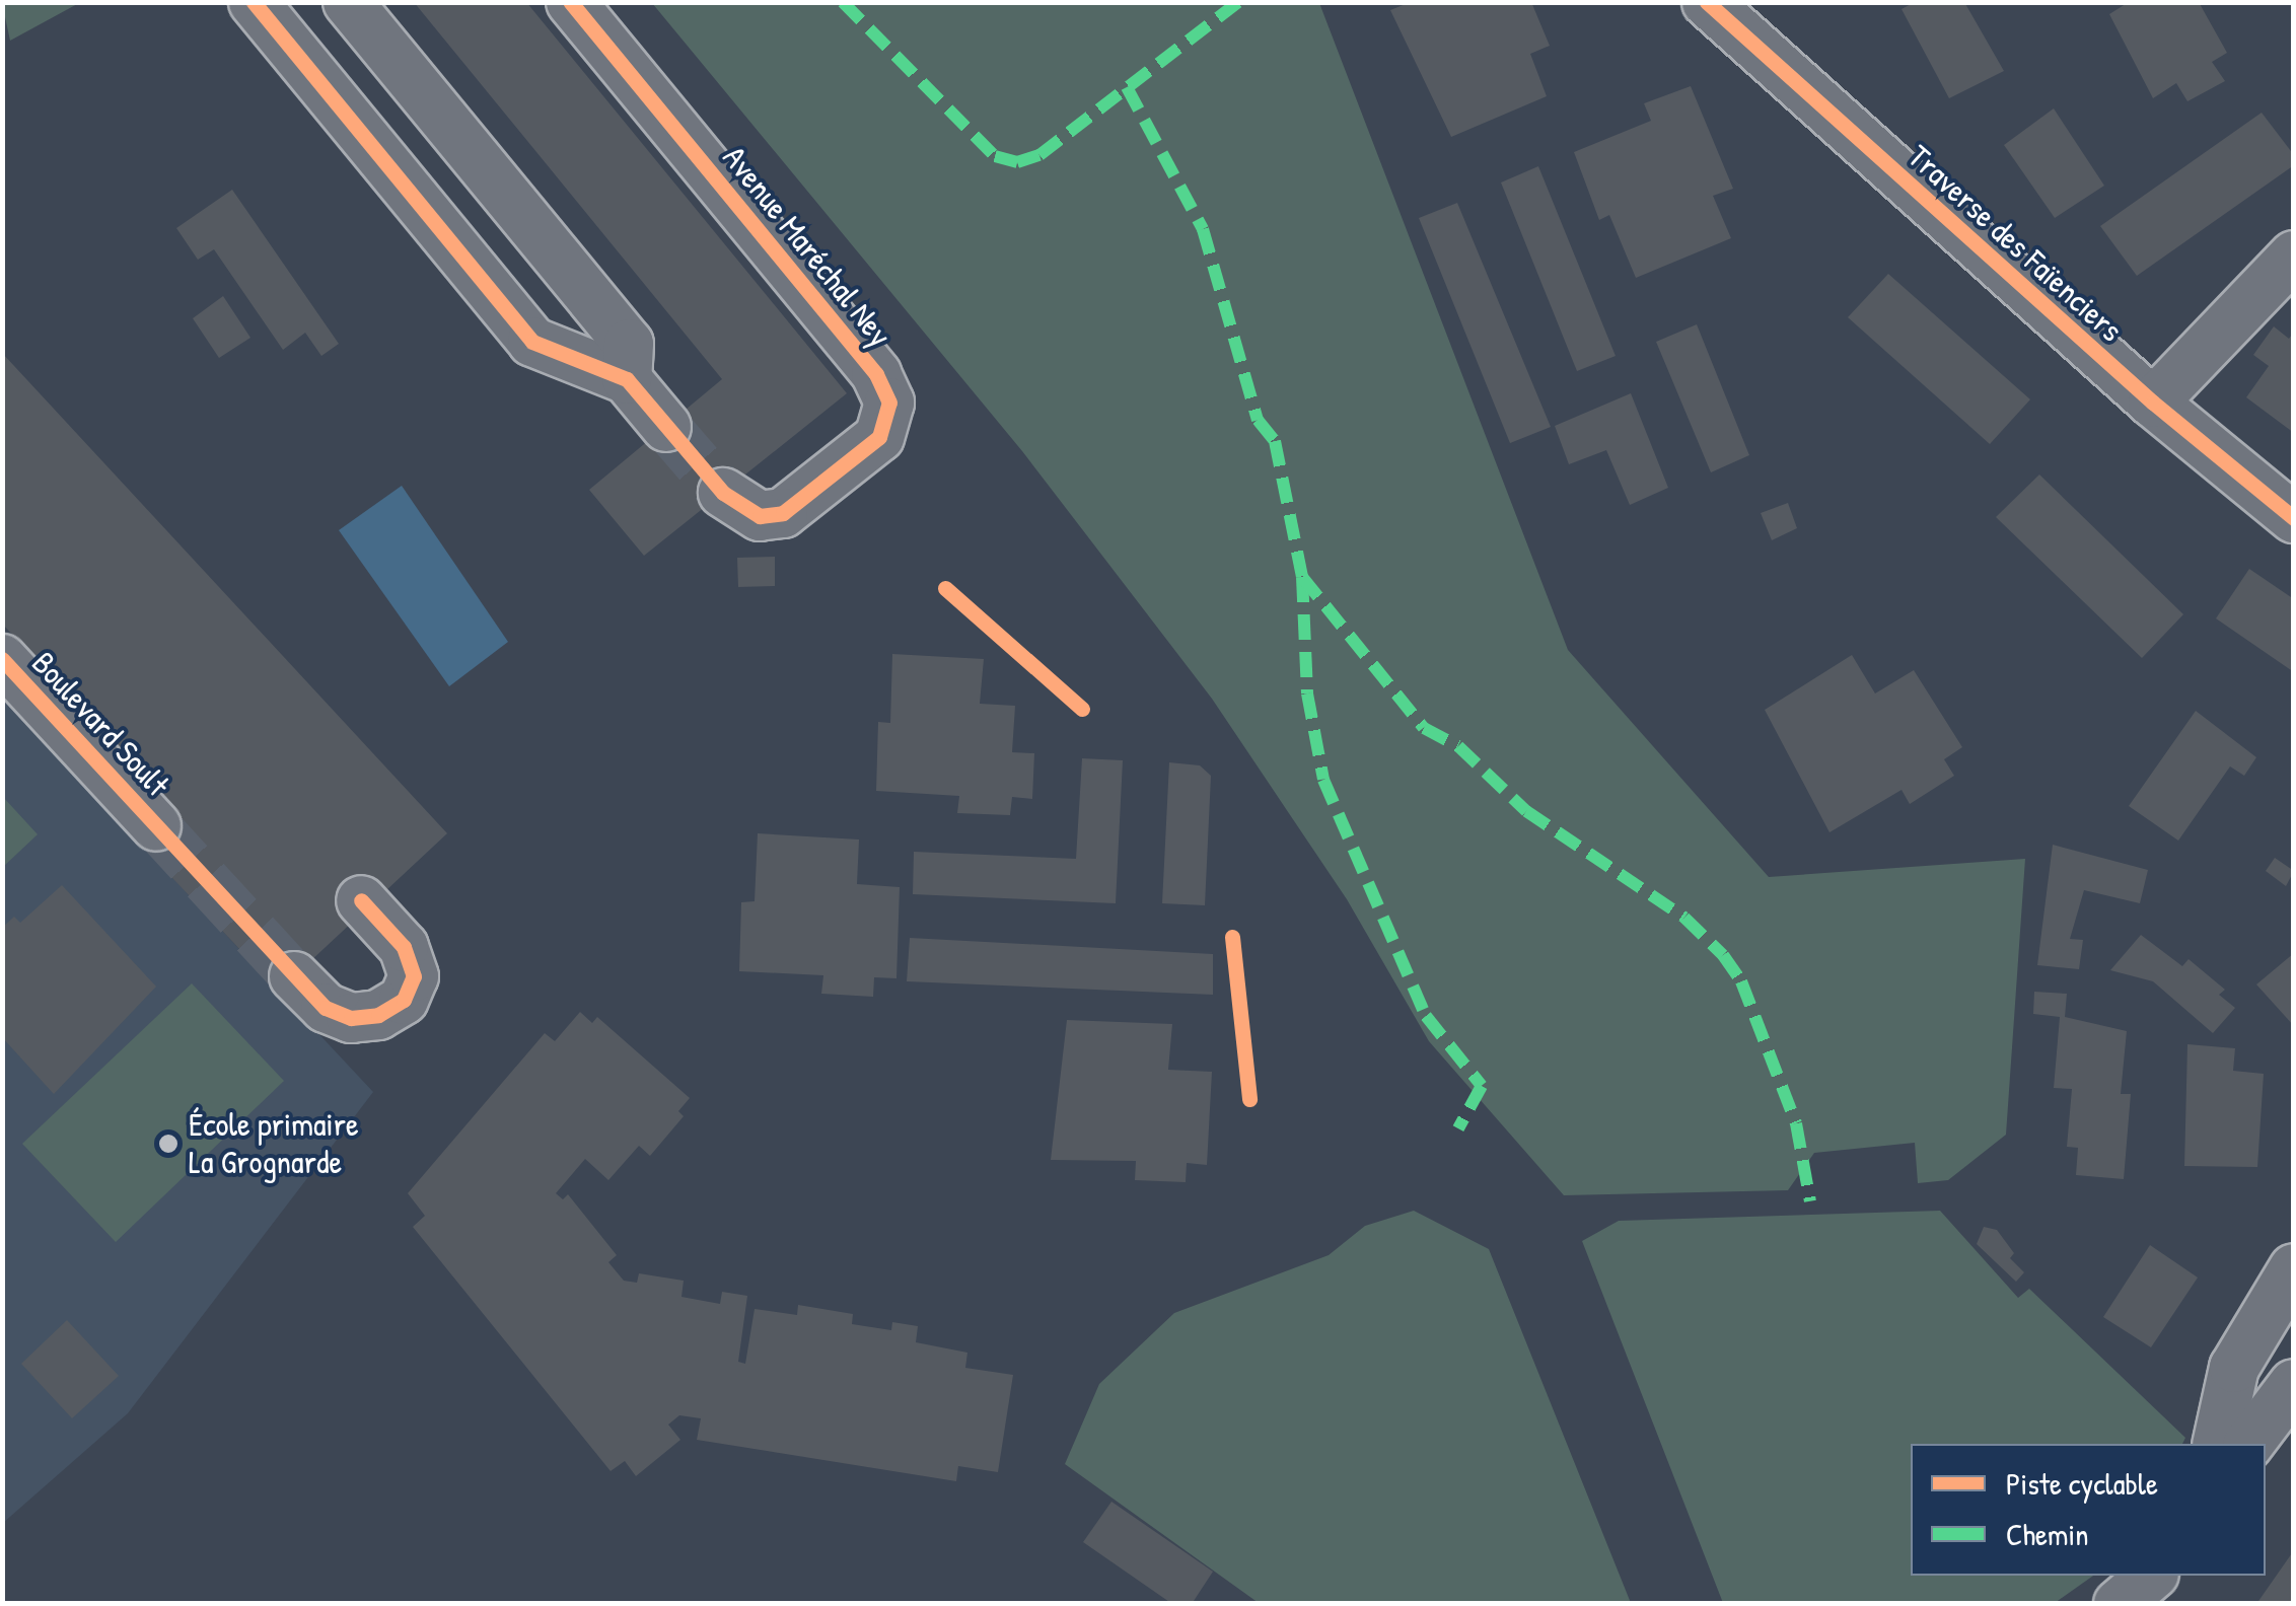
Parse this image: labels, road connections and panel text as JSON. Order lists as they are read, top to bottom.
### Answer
{
  "streets": {
    "street": ["Traverse des Faïenciers", "Avenue Maréchal Ney", "Boulevard Soult"]
  },
  "places": ["École primaire La Grognarde"],
  "legend": ["Piste cyclable", "Chemin"]
}
